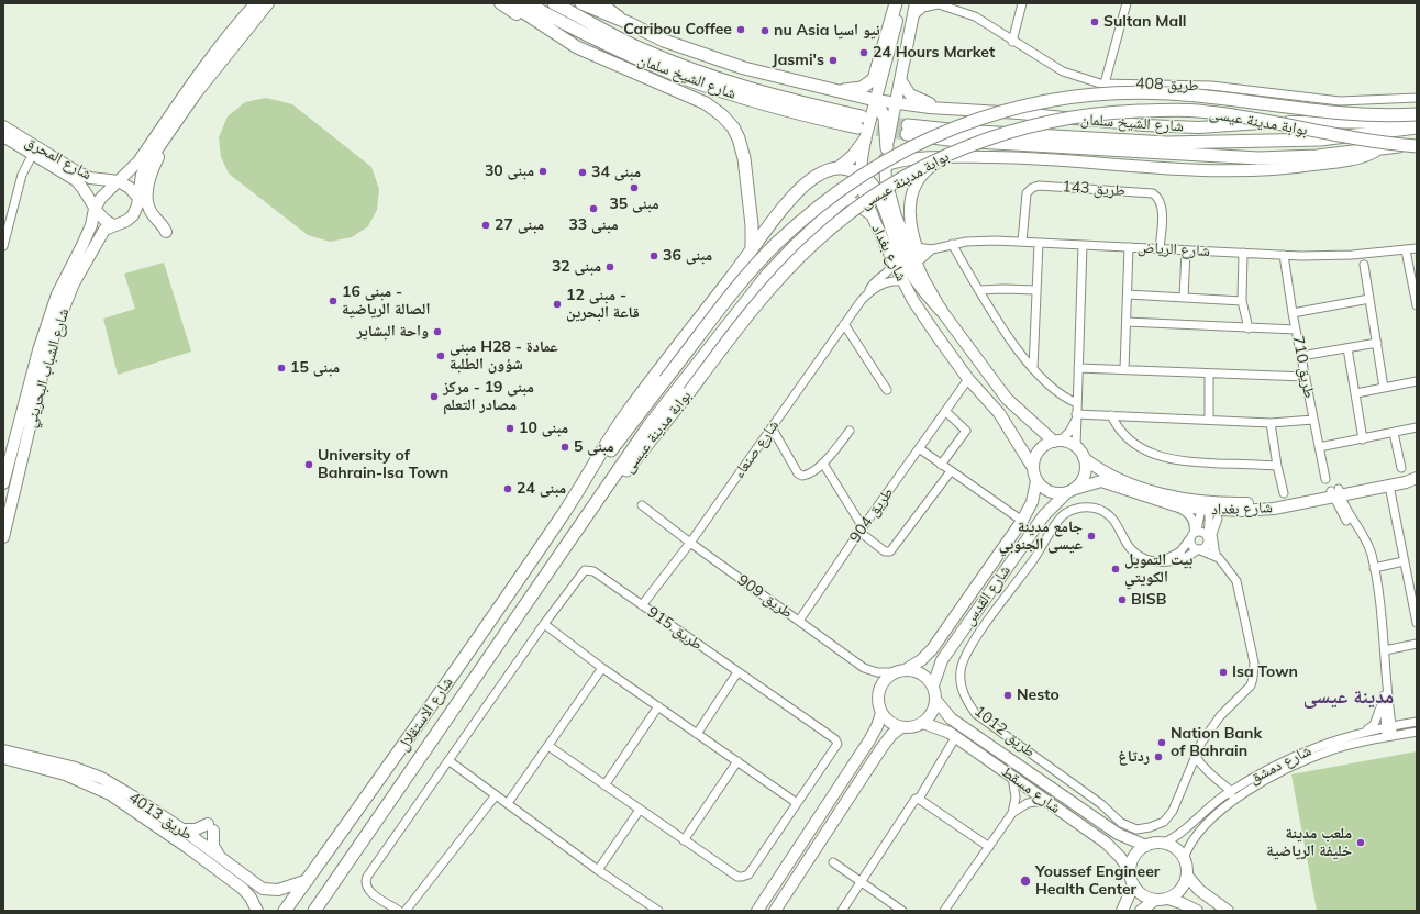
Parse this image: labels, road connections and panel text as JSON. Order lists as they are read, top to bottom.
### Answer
{
  "streets": {
    "main road": ["شارع الشيخ سلمان", "بوابة مدينة عيسى", "شارع الاستقلال"],
    "street": [
      "طريق 408",
      "شارع المحرق",
      "طريق 143",
      "شارع الرياض",
      "شارع بغداد",
      "طريق 710",
      "شارع الشباب البحريني",
      "شارع صنعاء",
      "طريق 904",
      "شارع القدس",
      "طريق 909",
      "طريق 915",
      "طريق 1012",
      "شارع دمشق",
      "شارع مسقط",
      "طريق 4013"
    ]
  },
  "crossings": [
    ["شارع الشيخ سلمان", "بوابة مدينة عيسى"],
    ["شارع الشيخ سلمان", "شارع بغداد"],
    ["بوابة مدينة عيسى", "شارع الاستقلال"],
    ["شارع المحرق", "شارع الشباب البحريني"],
    ["طريق 143", "شارع الرياض"],
    ["شارع الرياض", "طريق 710"],
    ["شارع بغداد", "شارع صنعاء"],
    ["شارع بغداد", "طريق 904"],
    ["شارع بغداد", "شارع القدس"],
    ["شارع صنعاء", "طريق 909"],
    ["شارع صنعاء", "طريق 915"],
    ["طريق 904", "طريق 909"],
    ["شارع القدس", "طريق 909"],
    ["شارع القدس", "شارع مسقط"],
    ["طريق 909", "شارع مسقط"],
    ["شارع الاستقلال", "طريق 4013"],
    ["شارع دمشق", "شارع مسقط"]
  ],
  "districts": ["مدينة عيسى"],
  "places": [
    "Sultan Mall",
    "Caribou Coffee",
    "nu Asia نيو اسيا",
    "24 Hours Market",
    "Jasmi's",
    "مبنى 30",
    "مبنى 34",
    "مبنى 35",
    "مبنى 33",
    "مبنى 27",
    "مبنى 36",
    "مبنى 32",
    "مبنى 16 - الصالة الرياضية",
    "مبنى 12 - قاعة البحرين",
    "واحة البشاير",
    "مبنى H28 - عمادة شؤون الطلبة",
    "مبنى 15",
    "مبنى 19 - مركز مصادر التعلم",
    "مبنى 10",
    "مبنى 5",
    "University of Bahrain-Isa Town",
    "مبنى 24",
    "جامع مدينة عيسى الجنوبي",
    "بيت التمويل الكويتي",
    "BISB",
    "Isa Town",
    "Nesto",
    "Nation Bank of Bahrain",
    "ردتاغ",
    "ملعب مدينة خليفة الرياضية",
    "Youssef Engineer Health Center"
  ]
}
